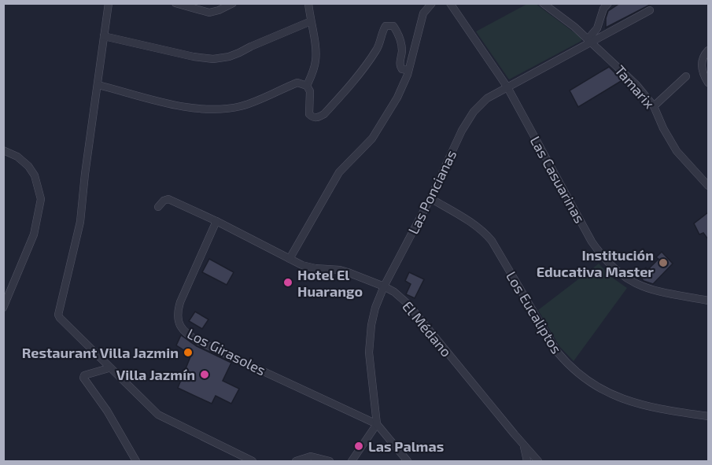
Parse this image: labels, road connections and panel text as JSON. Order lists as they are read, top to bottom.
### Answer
{
  "streets": {
    "street": [
      "Tamarix",
      "Las Casuarinas",
      "Las Poncianas",
      "Los Eucaliptos",
      "El Médano",
      "Los Girasoles"
    ]
  },
  "crossings": [
    ["Tamarix", "Las Poncianas"],
    ["Las Casuarinas", "Las Poncianas"],
    ["Las Poncianas", "Los Eucaliptos"],
    ["Las Poncianas", "El Médano"],
    ["Las Poncianas", "Los Girasoles"],
    ["El Médano", "Los Girasoles"]
  ],
  "places": [
    "Institución Educativa Master",
    "Hotel El Huarango",
    "Restaurant Villa Jazmin",
    "Villa Jazmín",
    "Las Palmas"
  ]
}
